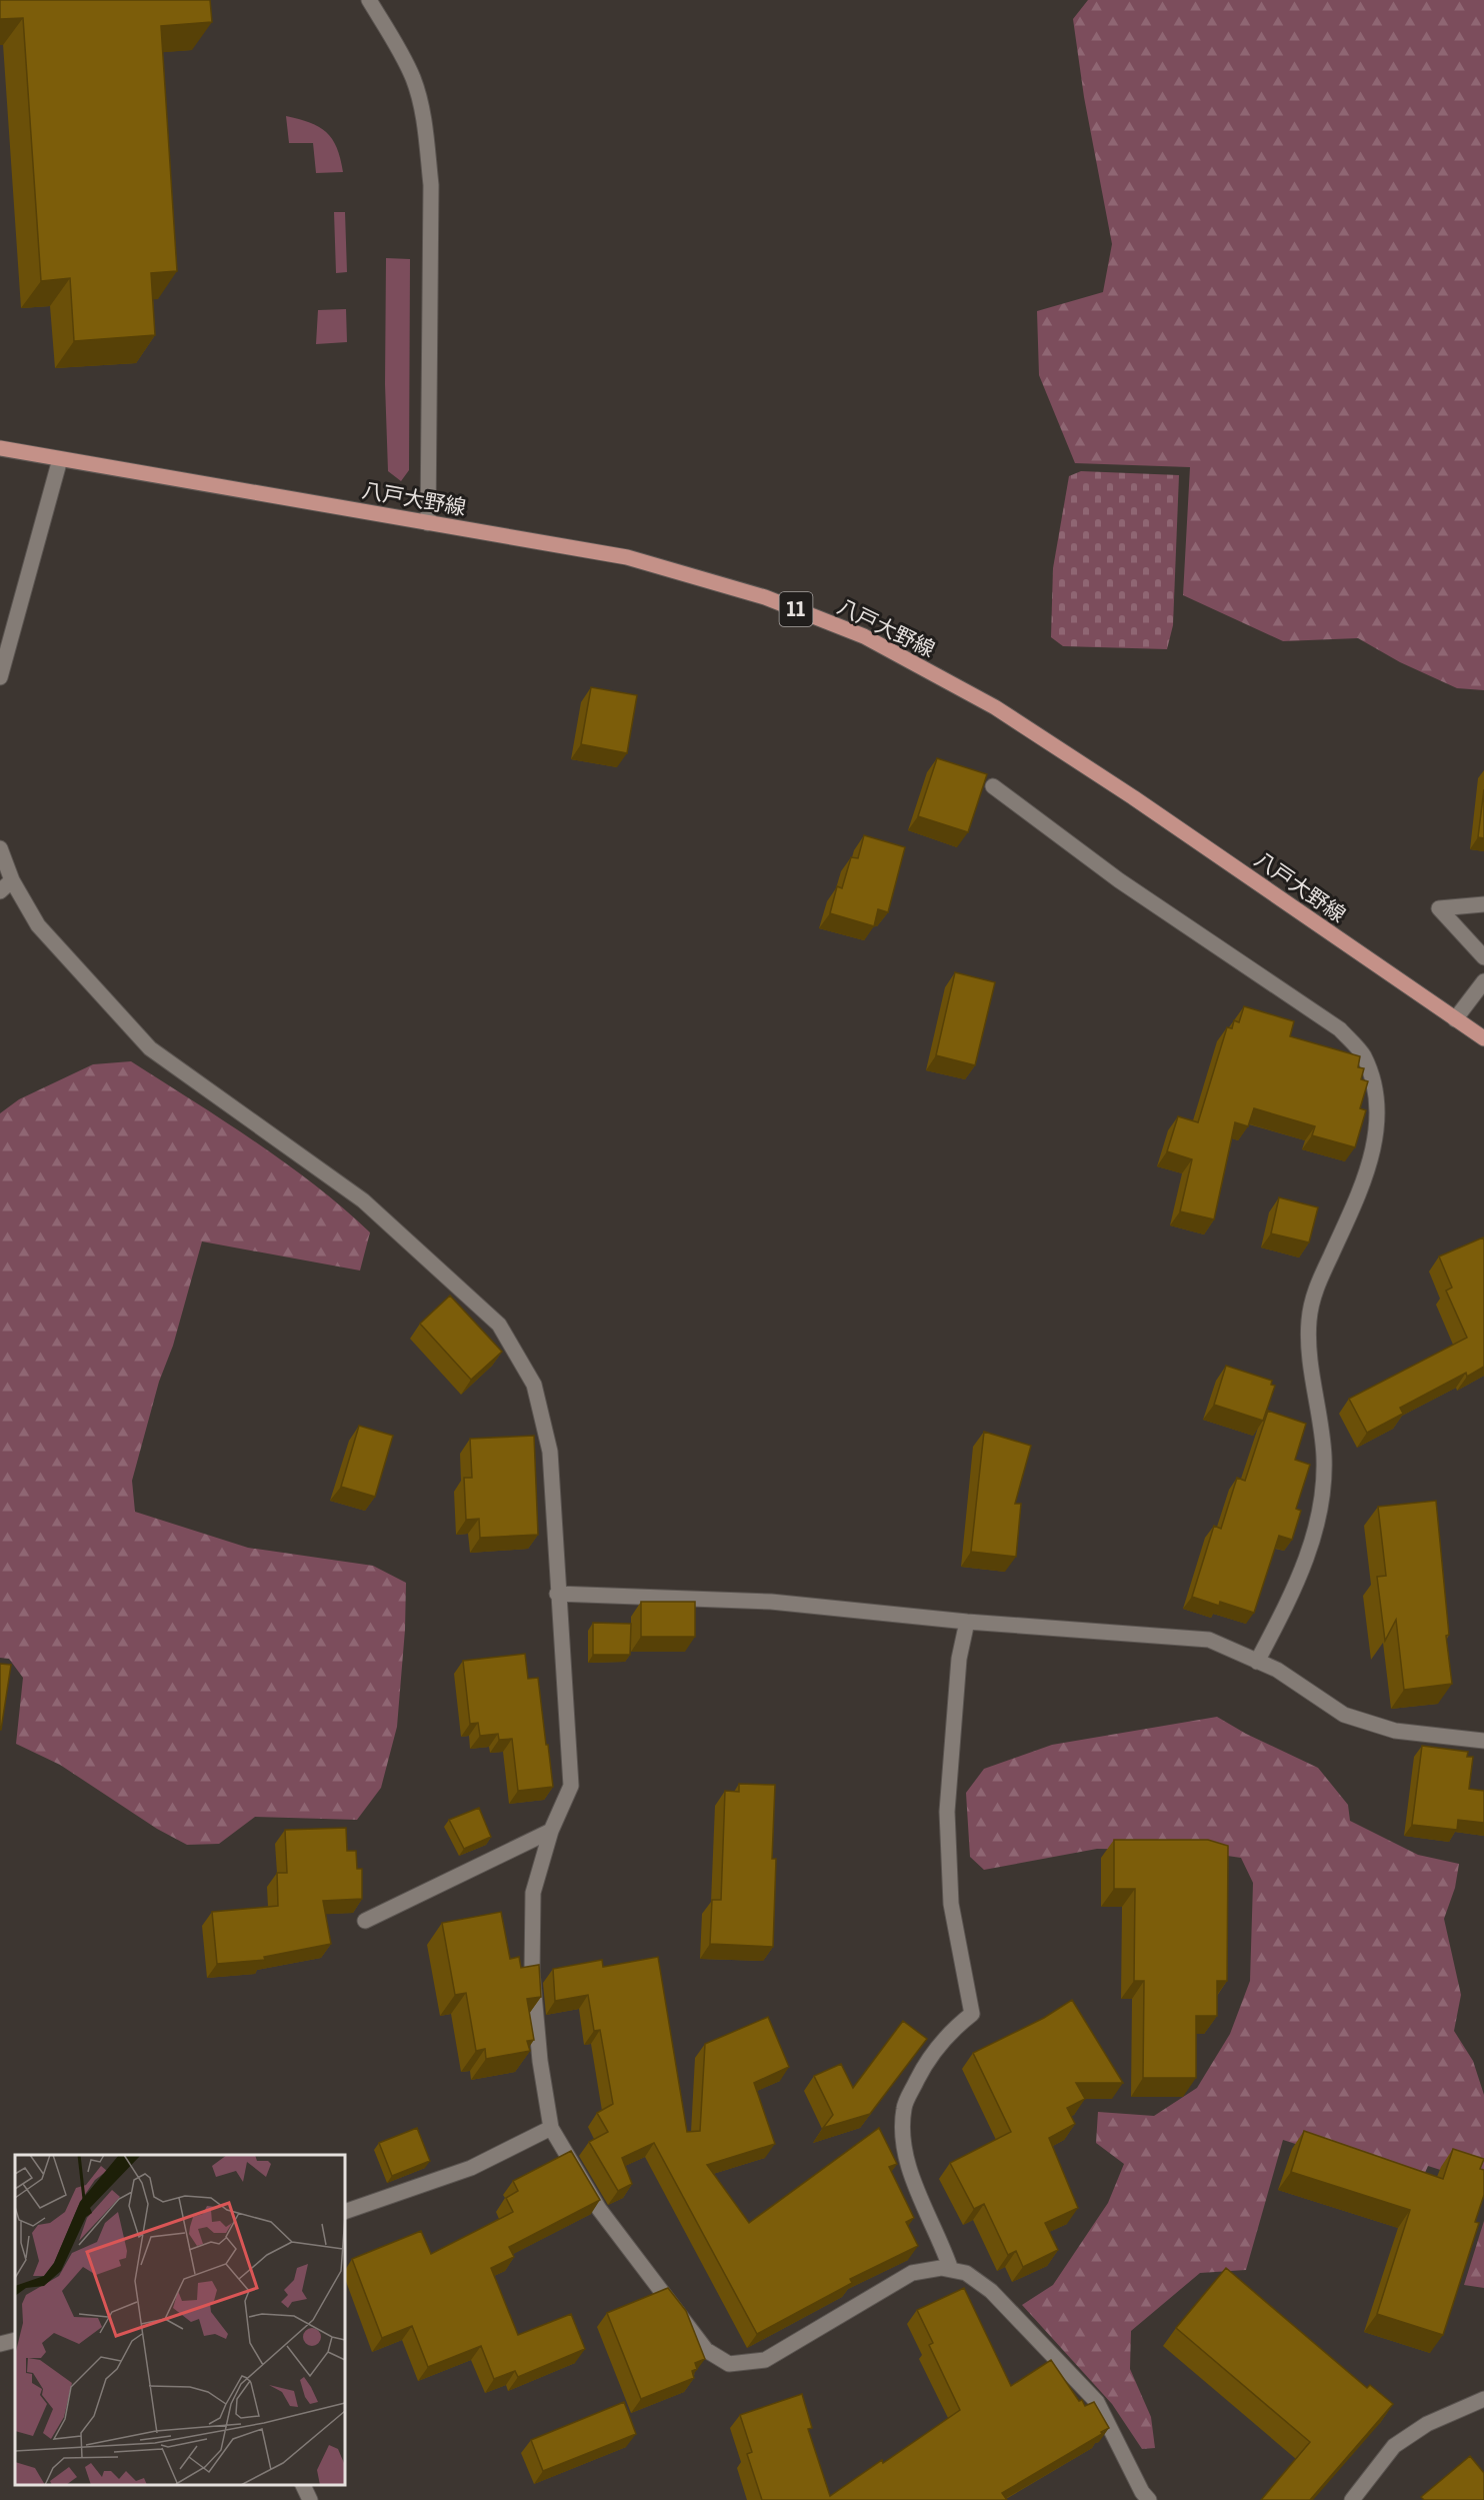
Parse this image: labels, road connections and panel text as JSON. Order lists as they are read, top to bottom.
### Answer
{
  "streets": {
    "main road": ["八戸大野線", "11"]
  }
}
